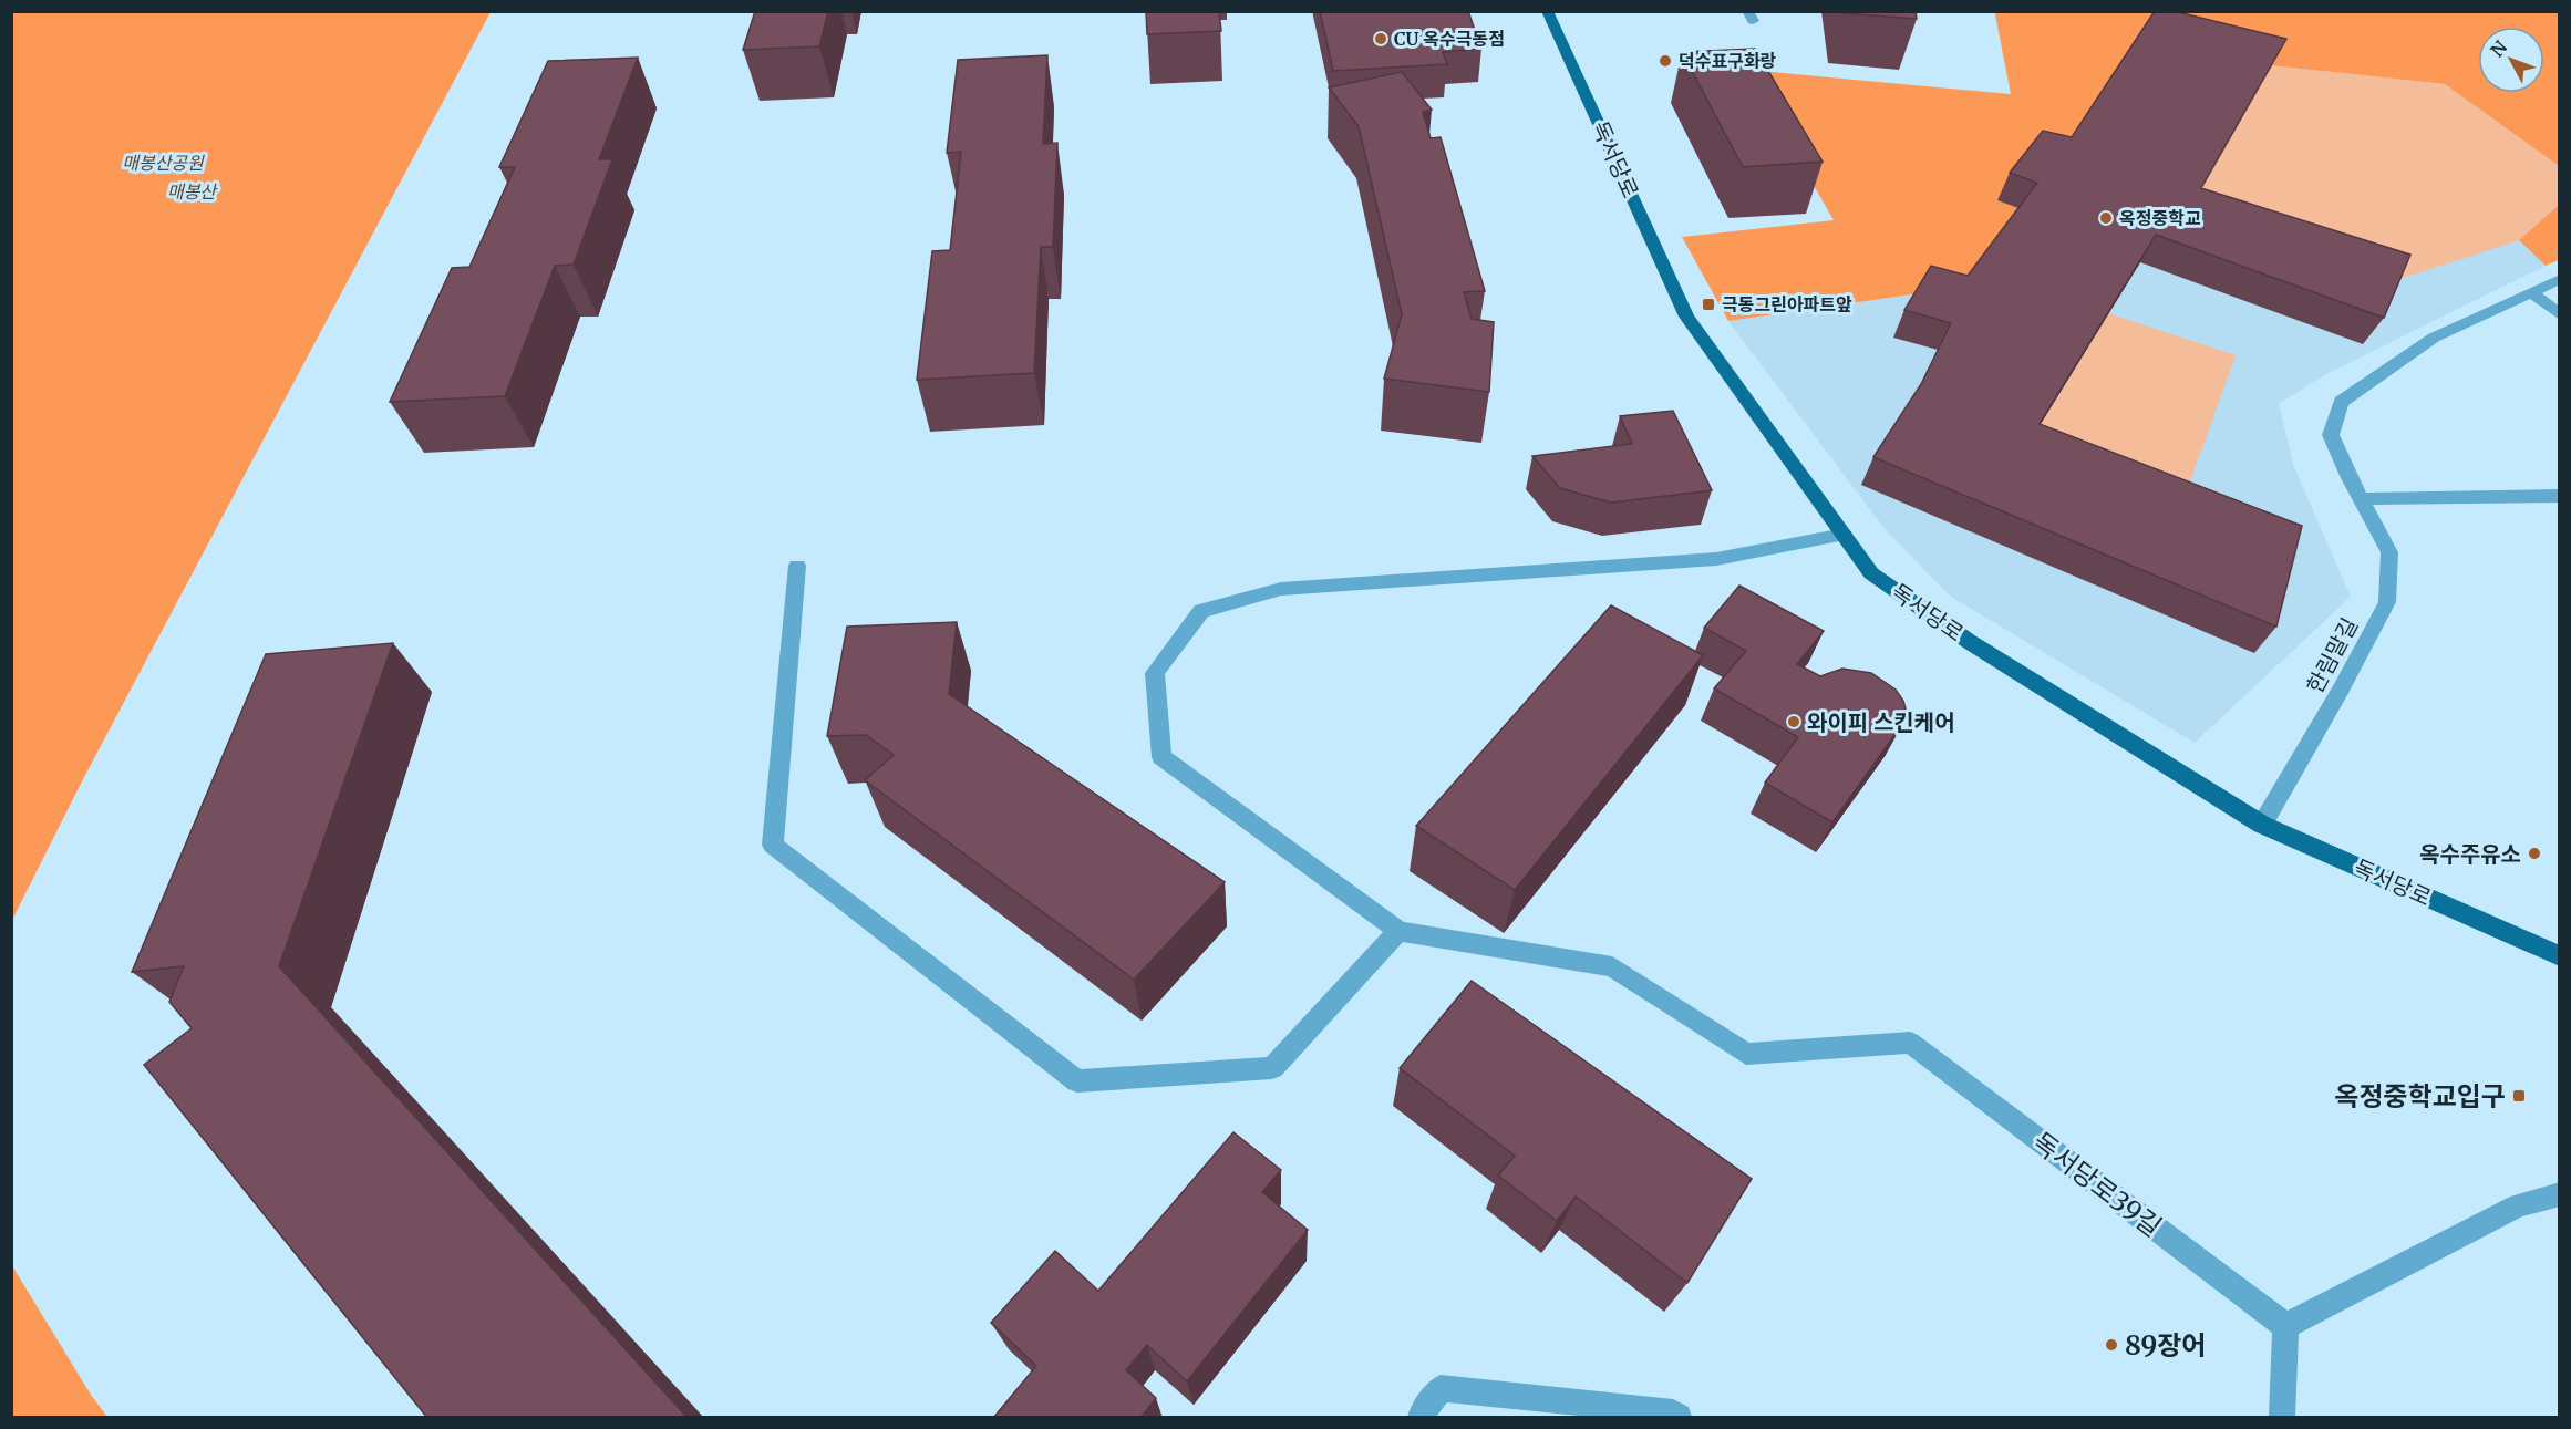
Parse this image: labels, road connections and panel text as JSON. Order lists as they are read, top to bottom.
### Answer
{
  "streets": {
    "main road": ["독서당로"],
    "street": ["한림말길", "독서당로39길"]
  },
  "crossings": [
    ["독서당로", "한림말길"]
  ],
  "parks": ["매봉산공원", "매봉산"],
  "places": {
    "other": [
      "CU 옥수극동점",
      "덕수표구화랑",
      "옥정중학교",
      "와이피 스킨케어",
      "옥수주유소",
      "89장어"
    ],
    "transit": ["극동그린아파트앞", "옥정중학교입구"]
  },
  "north": "top left"
}
